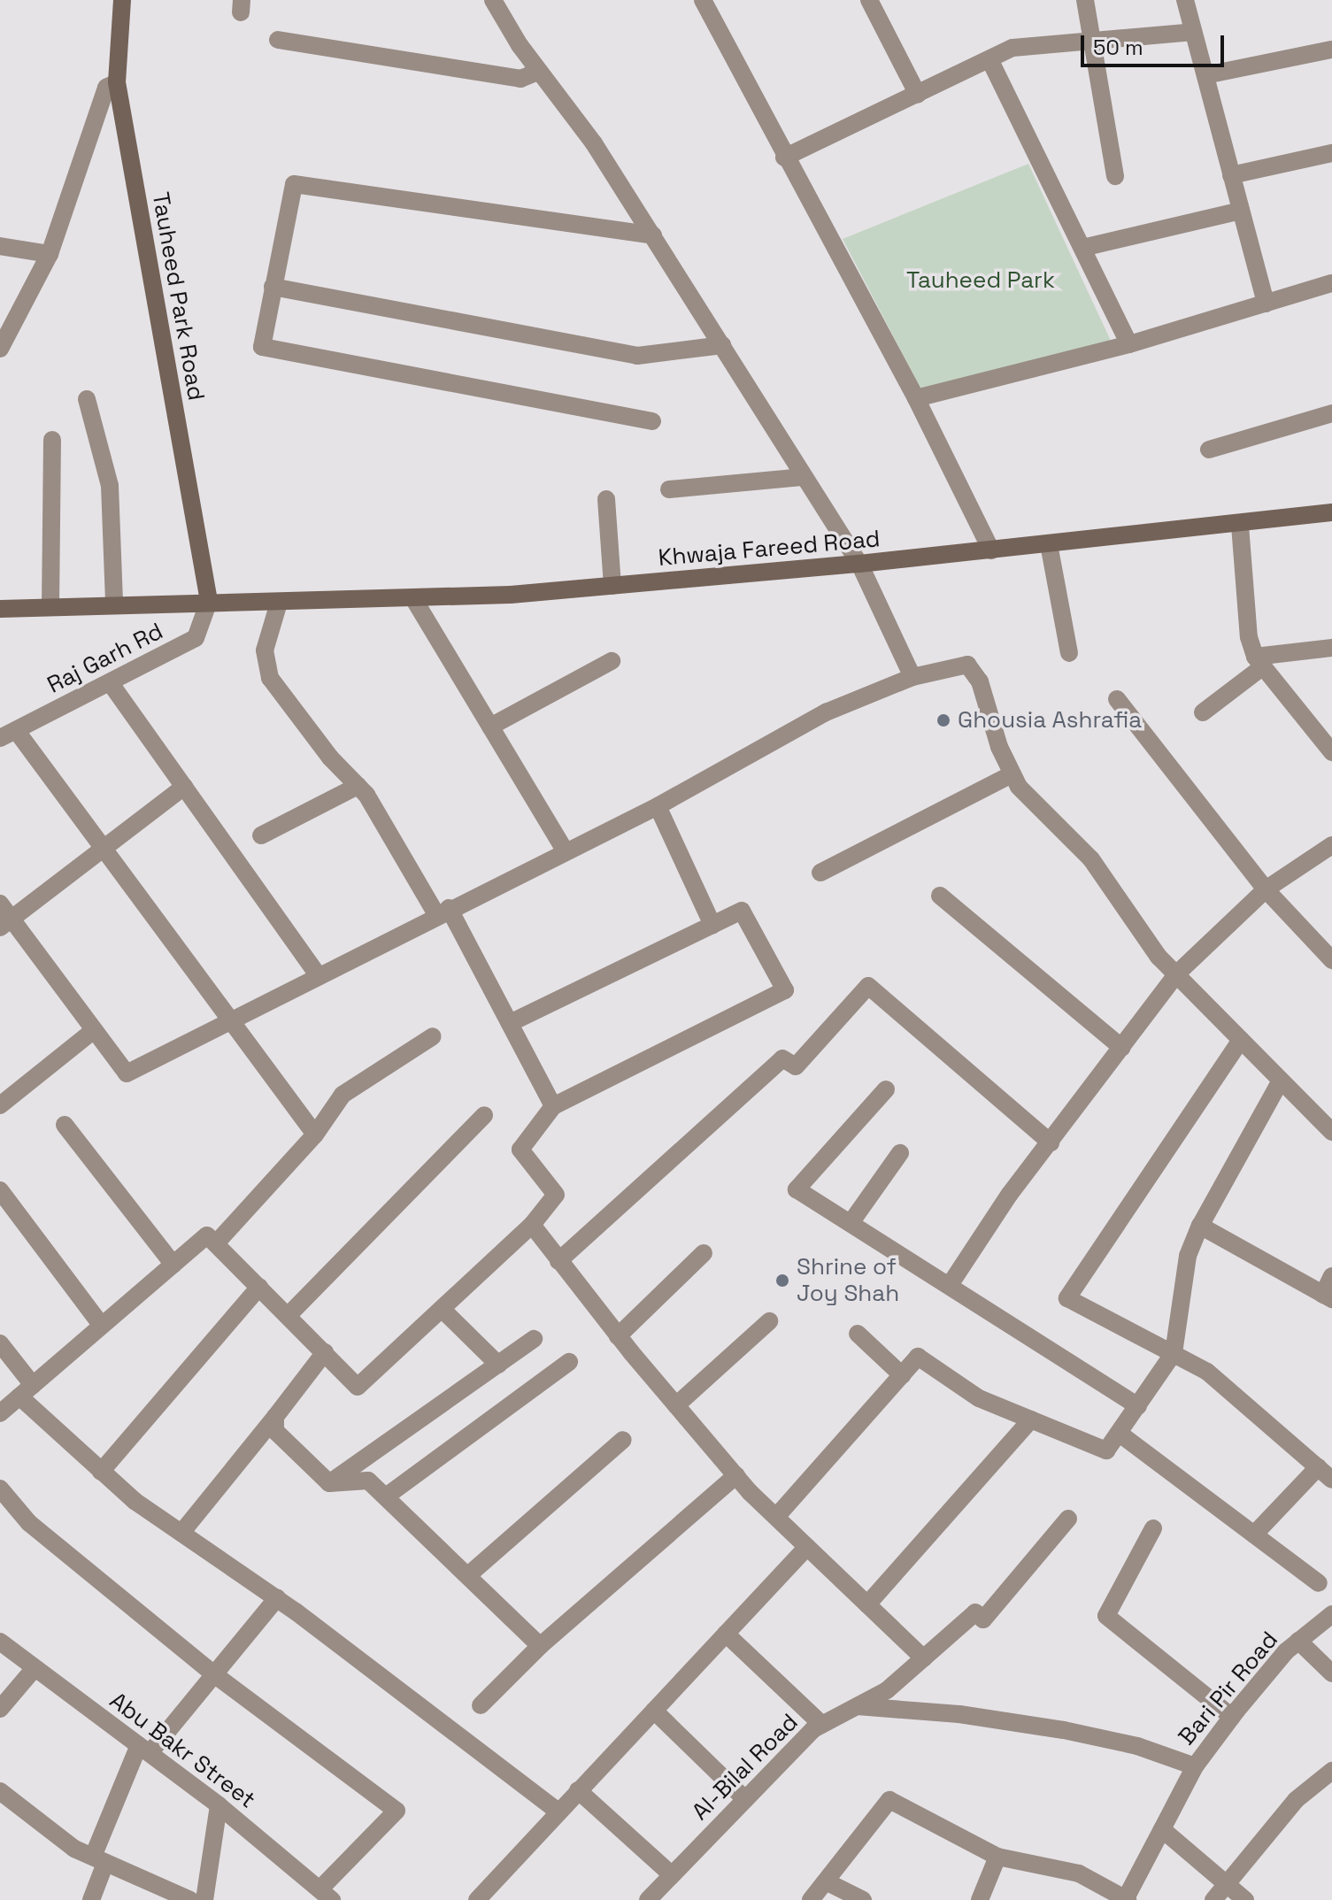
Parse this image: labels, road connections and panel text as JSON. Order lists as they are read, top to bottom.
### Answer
{
  "streets": {
    "main road": ["Tauheed Park Road", "Khwaja Fareed Road"],
    "street": [
      "Raj Garh Rd",
      "Bari Pir Road",
      "Abu Bakr Street",
      "Al-Bilal Road"
    ]
  },
  "crossings": [
    ["Tauheed Park Road", "Khwaja Fareed Road"],
    ["Tauheed Park Road", "Raj Garh Rd"],
    ["Khwaja Fareed Road", "Raj Garh Rd"]
  ],
  "parks": ["Tauheed Park"],
  "places": ["Ghousia Ashrafia", "Shrine of Joy Shah"],
  "scale_bar": "50 m"
}
